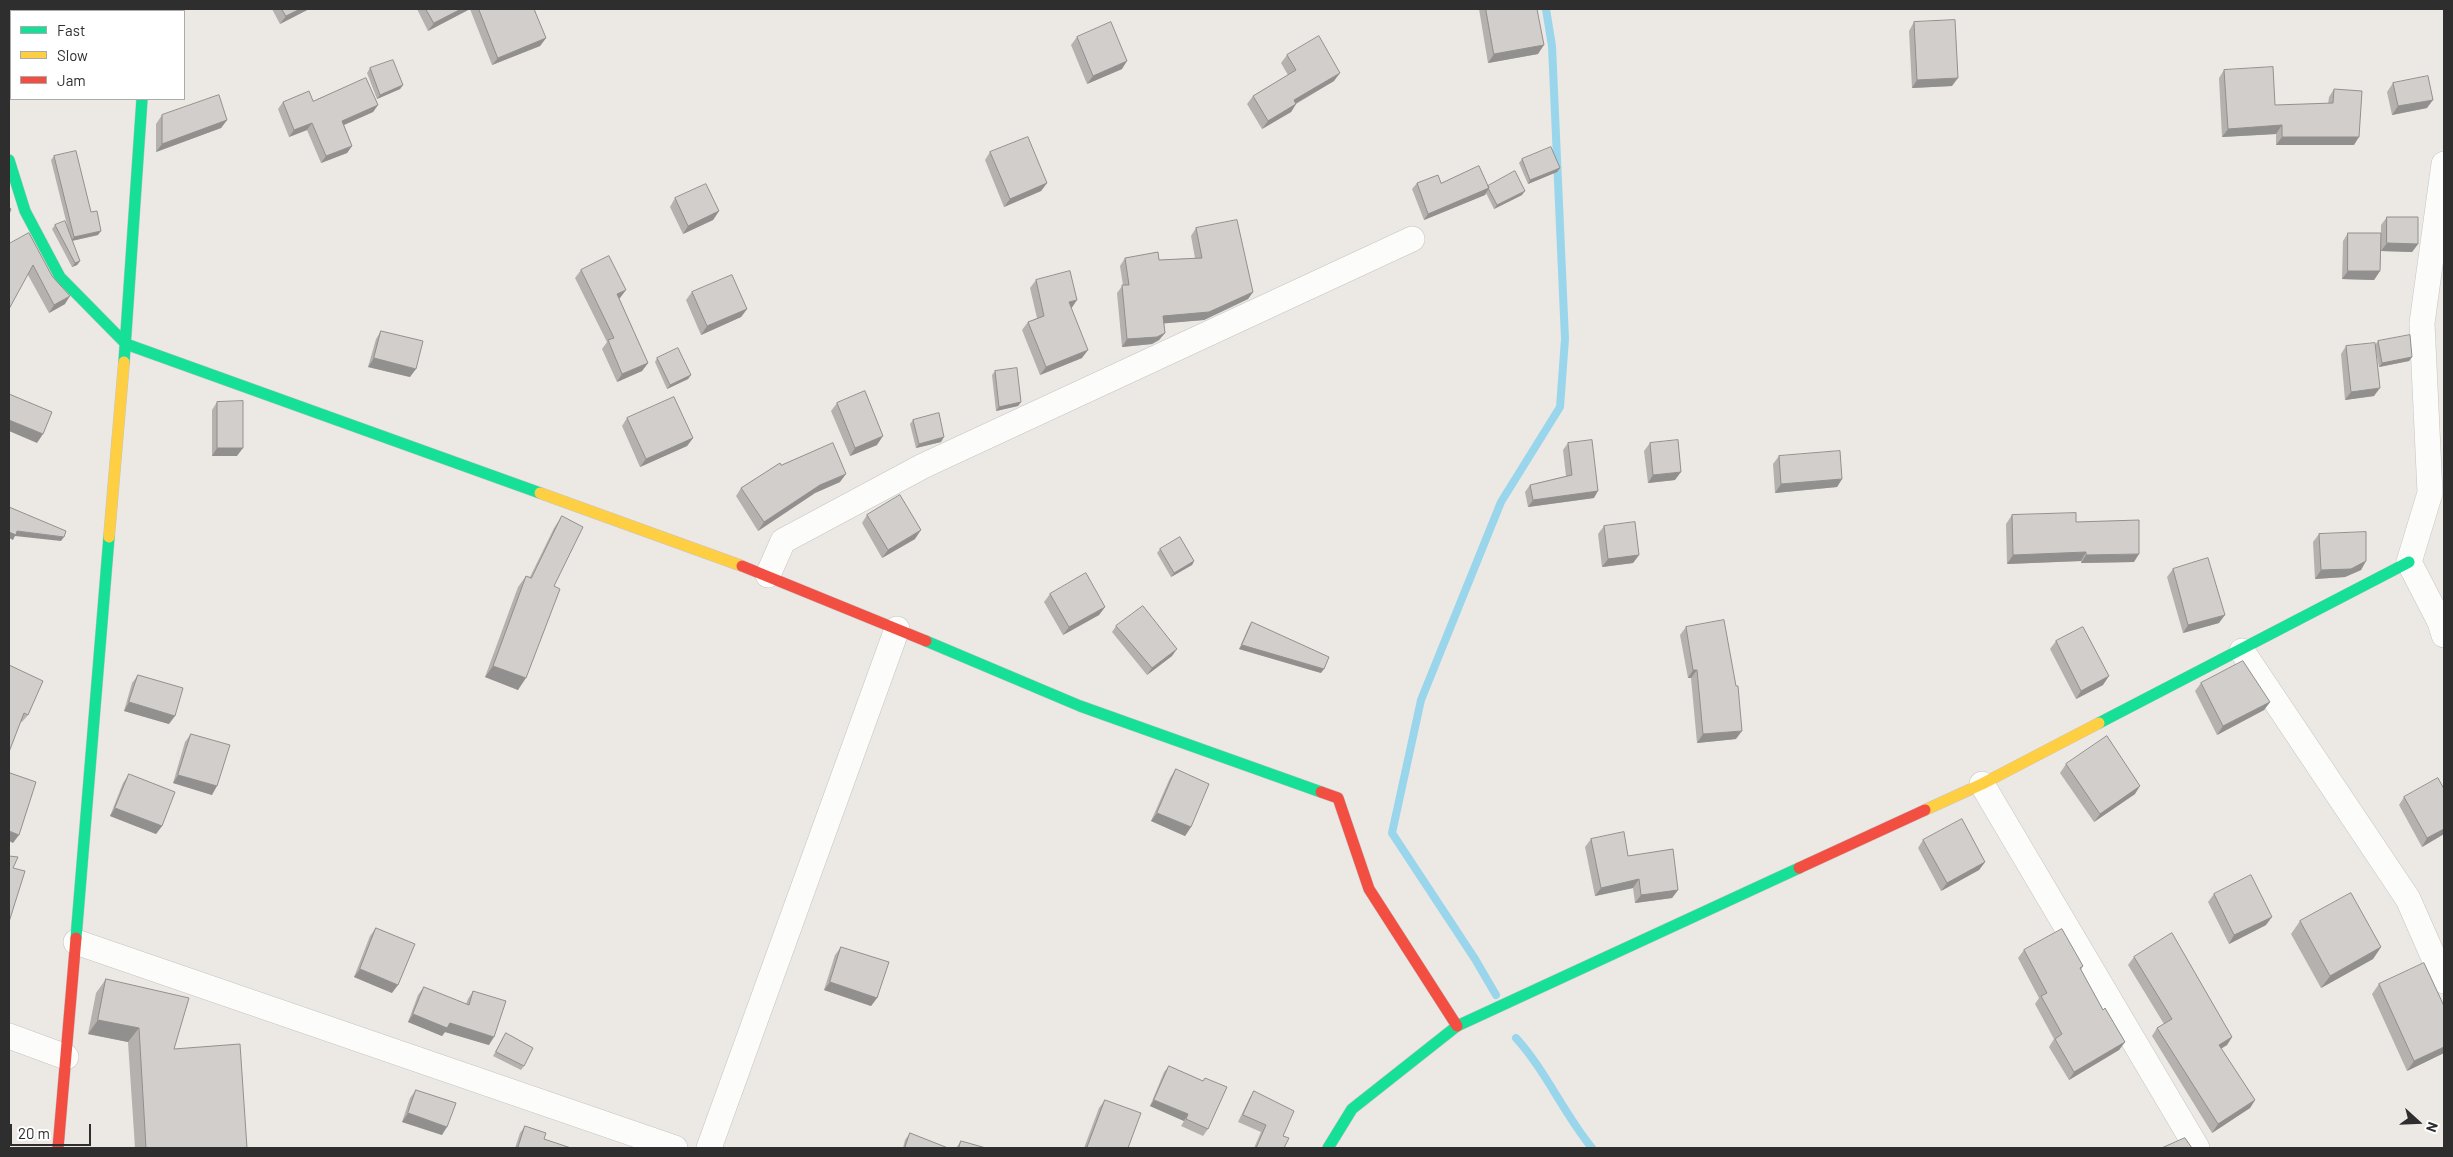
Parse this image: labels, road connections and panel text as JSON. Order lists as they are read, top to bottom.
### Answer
{
  "legend": ["Fast", "Slow", "Jam"],
  "scale_bar": "20 m",
  "north": "right"
}
